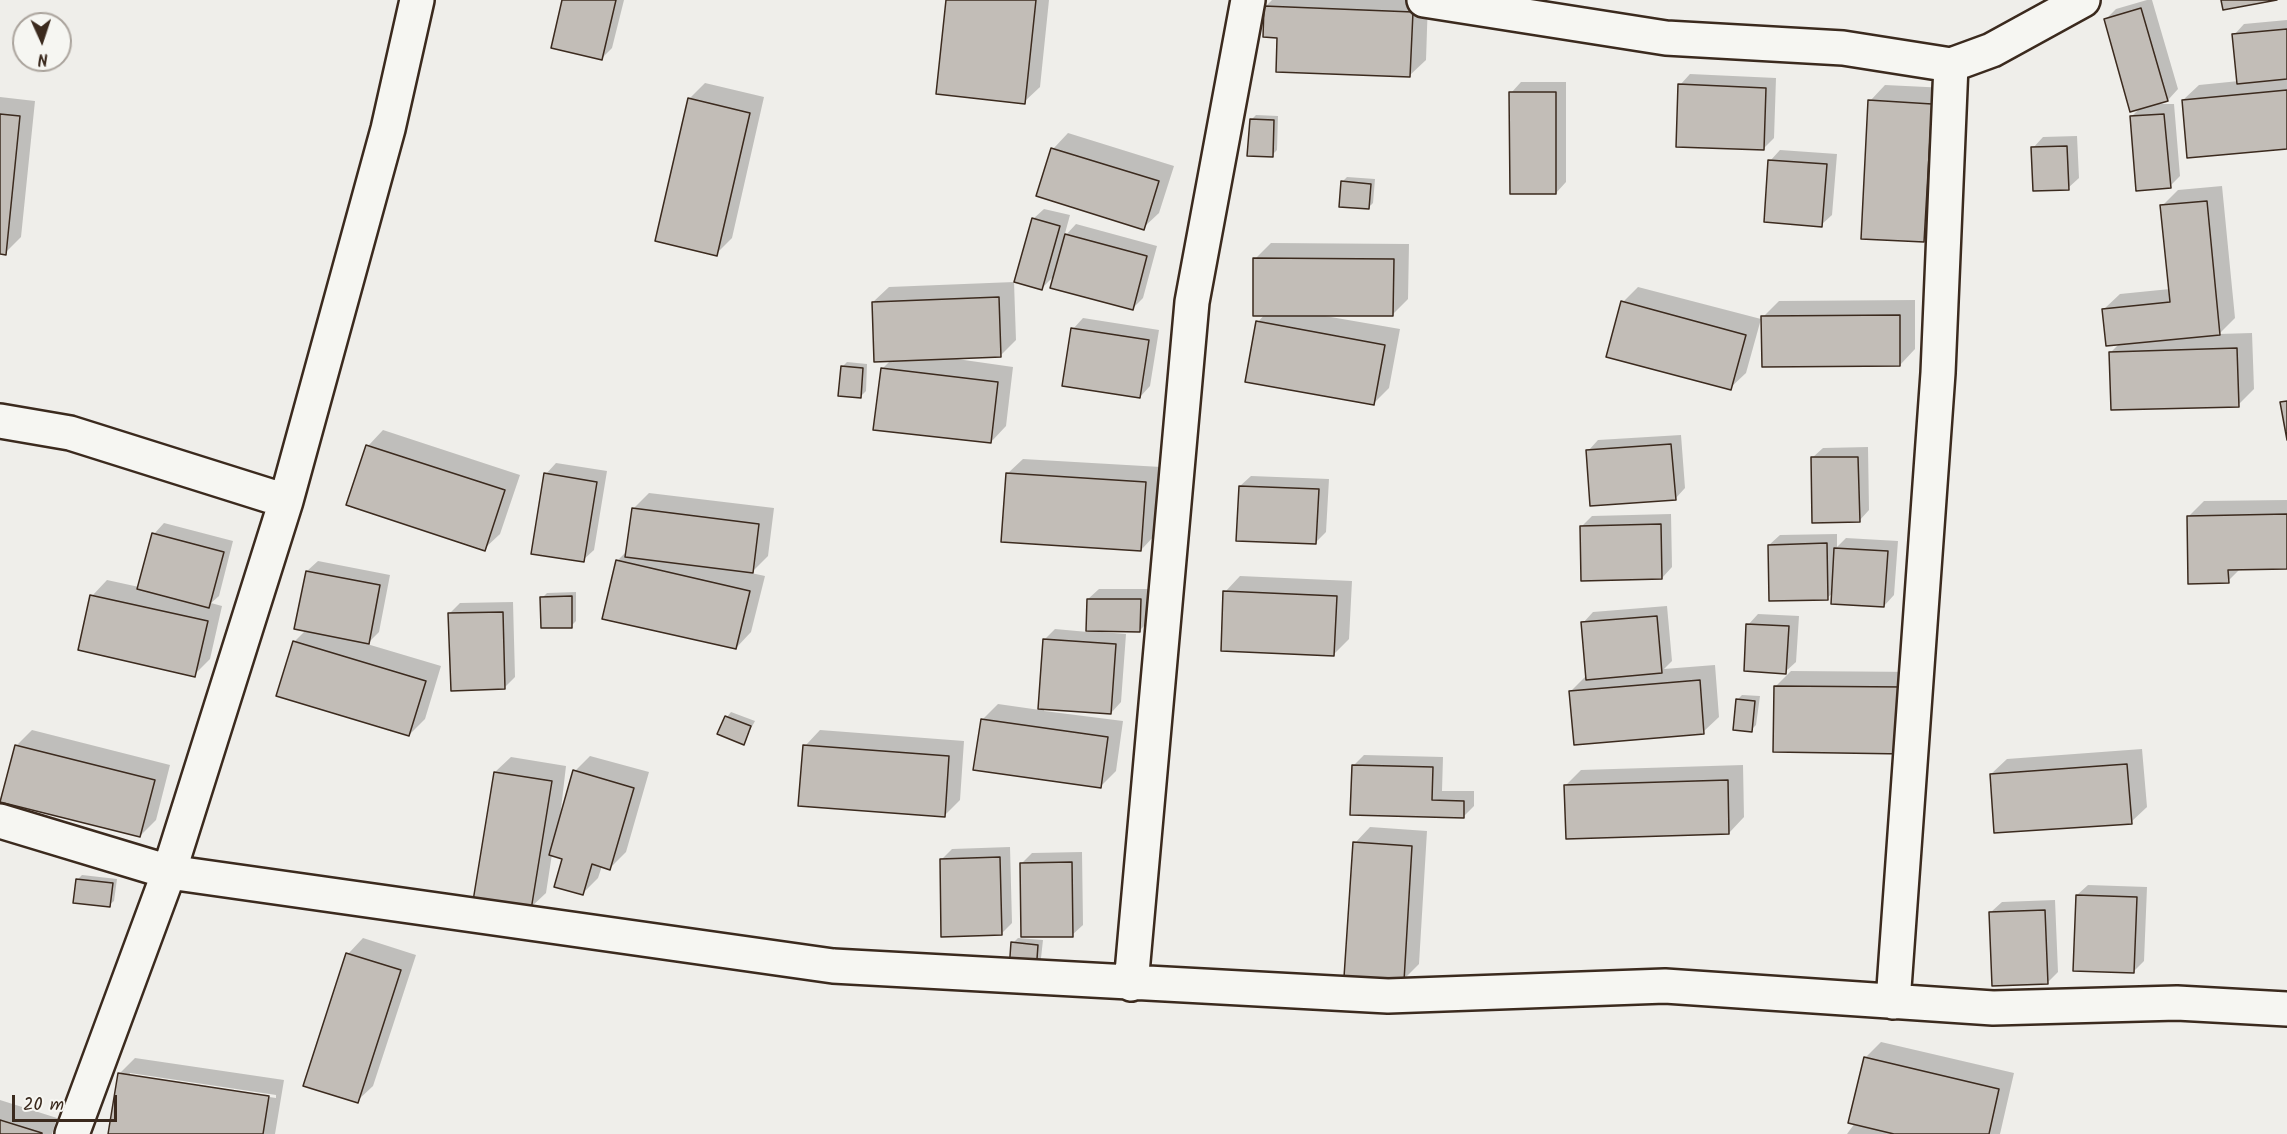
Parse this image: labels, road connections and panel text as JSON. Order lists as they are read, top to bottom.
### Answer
{
  "scale_bar": "20 m",
  "north": "bottom"
}
